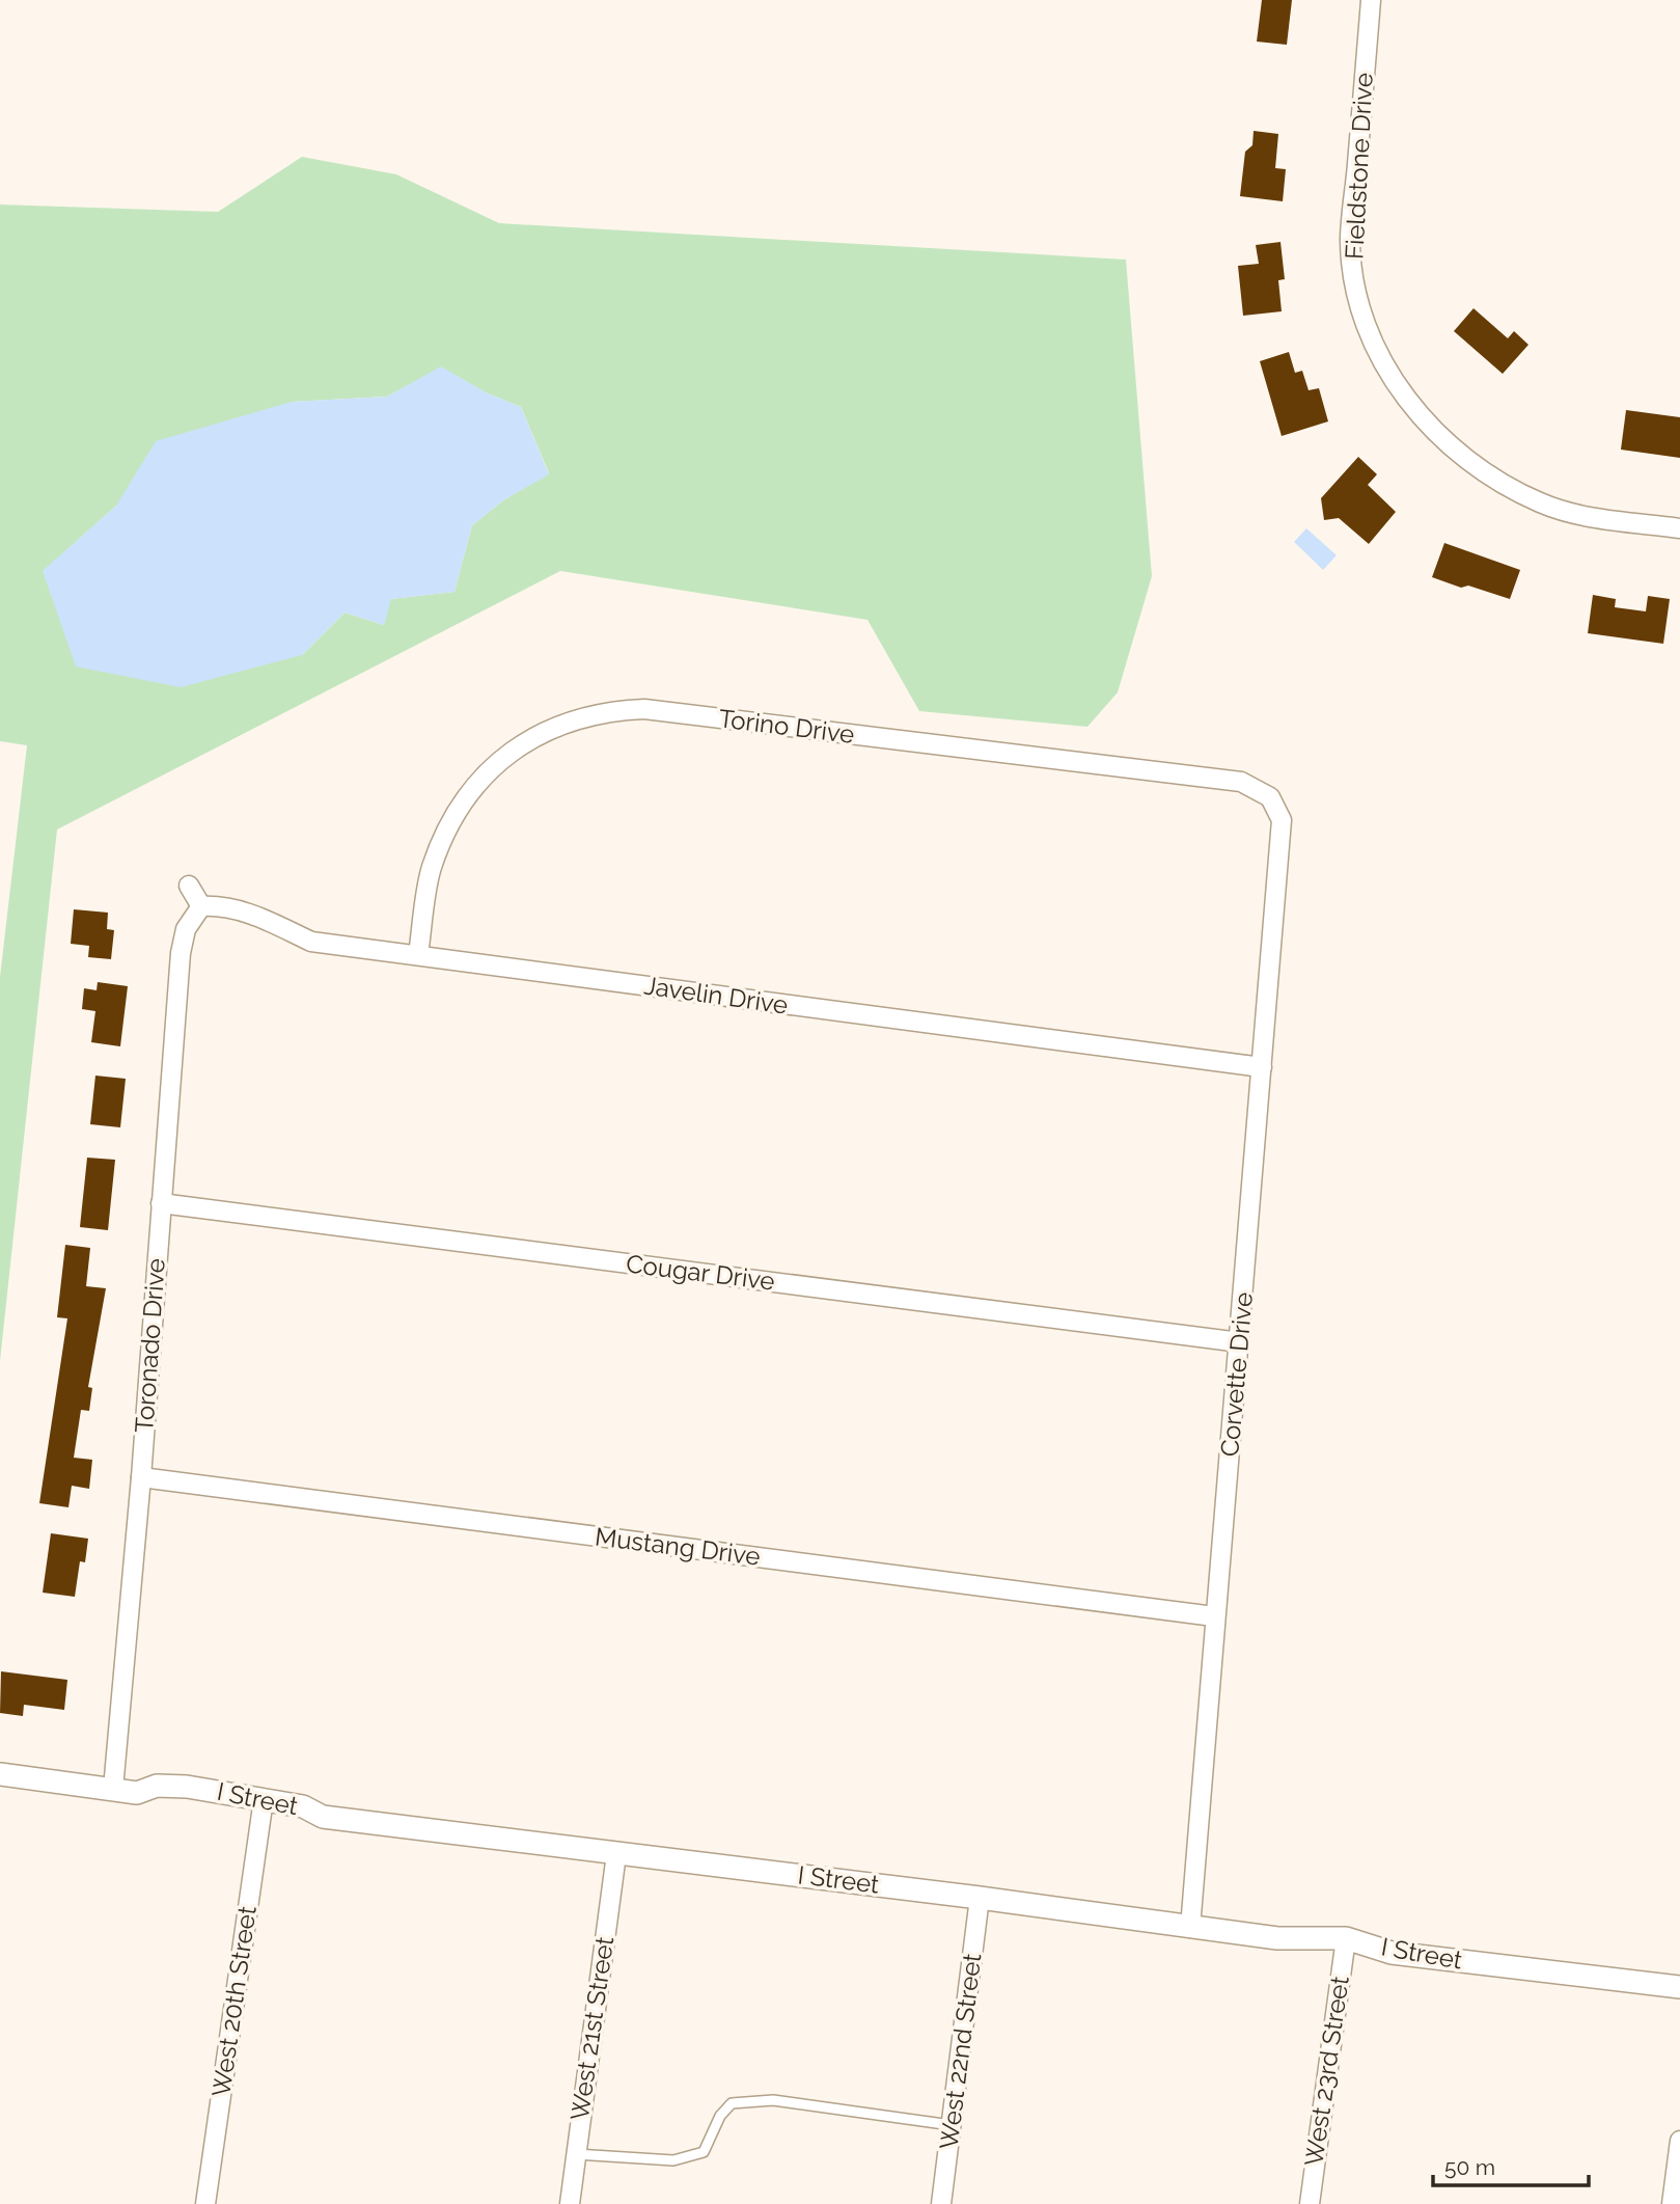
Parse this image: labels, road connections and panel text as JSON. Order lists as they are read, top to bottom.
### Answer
{
  "streets": {
    "street": [
      "Fieldstone Drive",
      "Torino Drive",
      "Javelin Drive",
      "Cougar Drive",
      "Toronado Drive",
      "Corvette Drive",
      "Mustang Drive",
      "I Street",
      "West 20th Street",
      "West 21st Street",
      "West 22nd Street",
      "West 23rd Street"
    ]
  },
  "crossings": [
    ["Torino Drive", "Javelin Drive"],
    ["Torino Drive", "Corvette Drive"],
    ["Javelin Drive", "Toronado Drive"],
    ["Javelin Drive", "Corvette Drive"],
    ["Cougar Drive", "Toronado Drive"],
    ["Cougar Drive", "Corvette Drive"],
    ["Toronado Drive", "Mustang Drive"],
    ["Toronado Drive", "I Street"],
    ["Corvette Drive", "Mustang Drive"],
    ["Corvette Drive", "I Street"],
    ["I Street", "West 20th Street"],
    ["I Street", "West 21st Street"],
    ["I Street", "West 22nd Street"],
    ["I Street", "West 23rd Street"]
  ],
  "scale_bar": "50 m"
}
